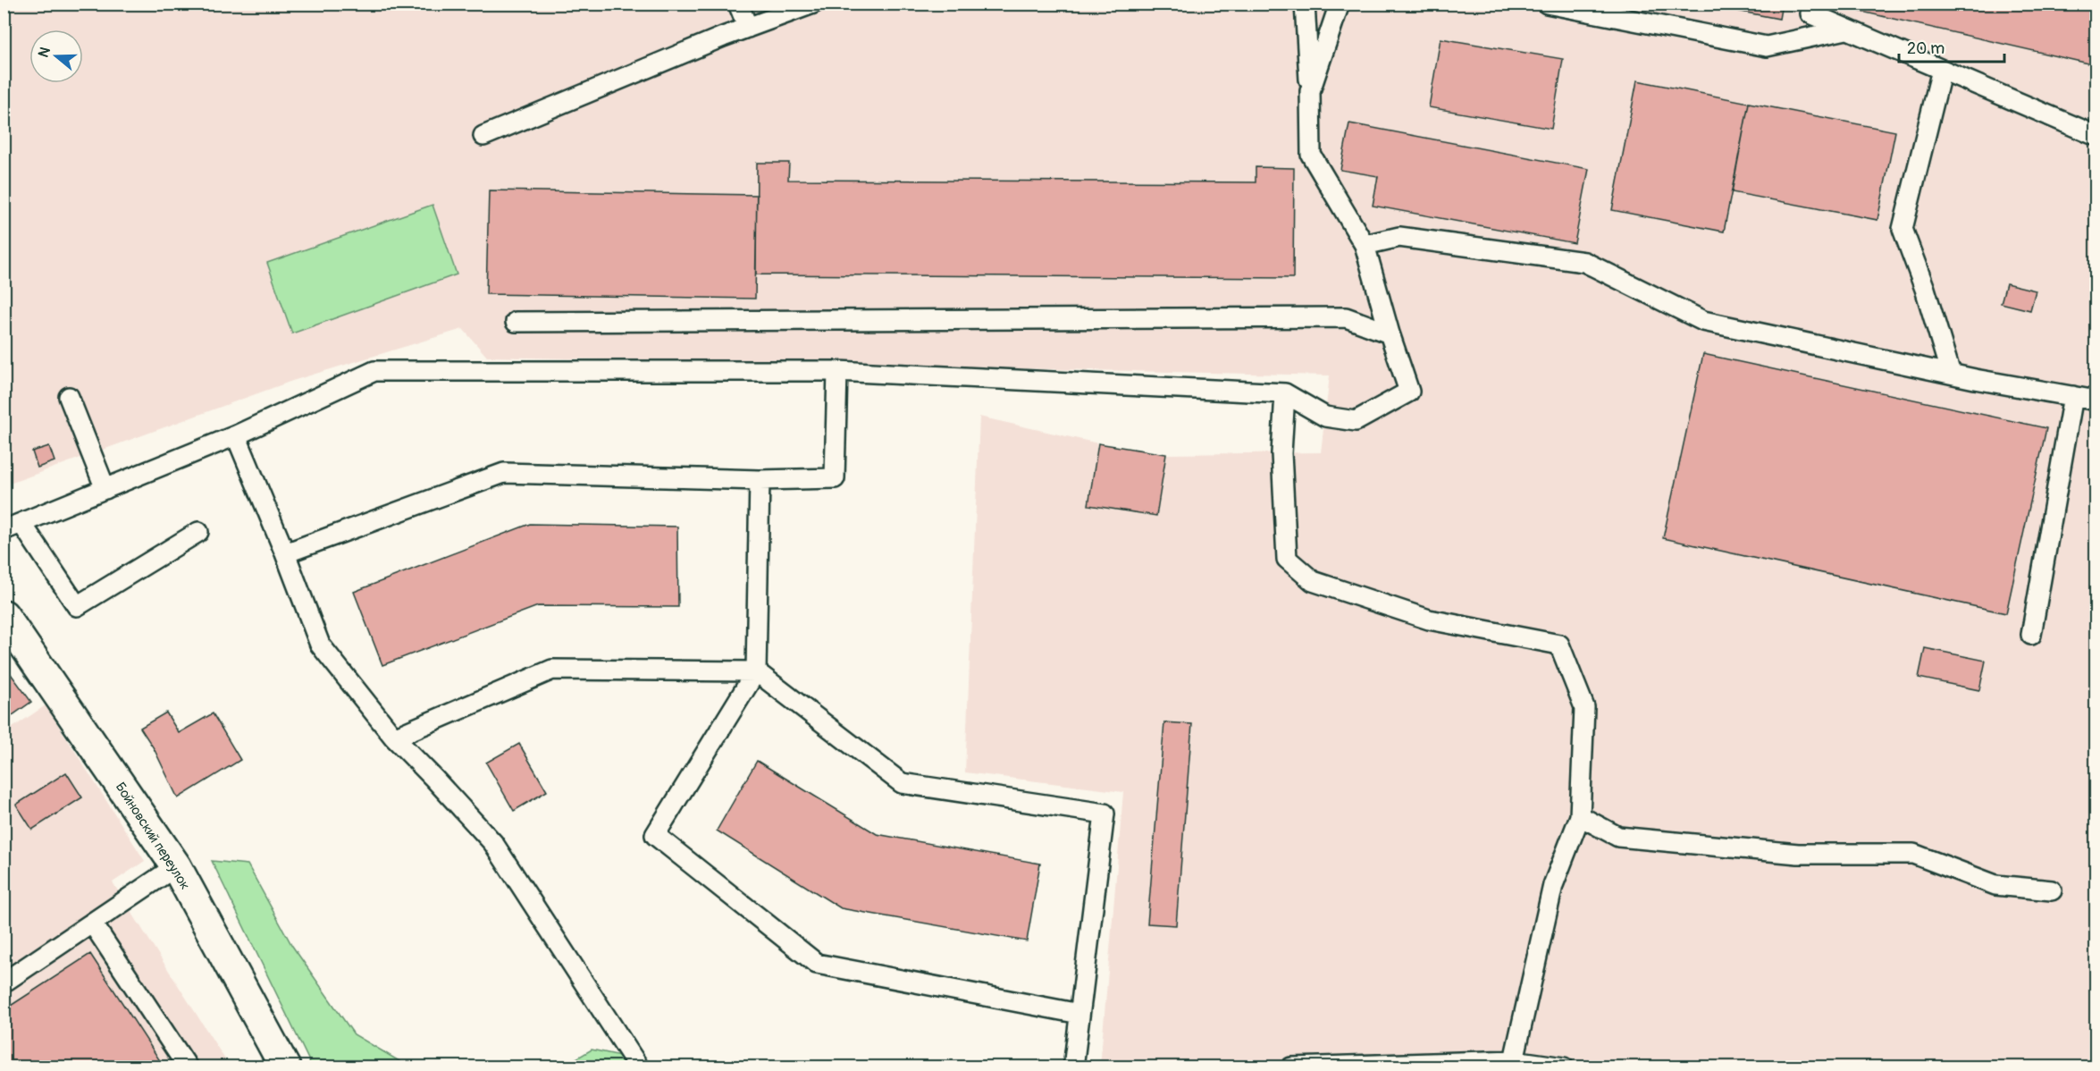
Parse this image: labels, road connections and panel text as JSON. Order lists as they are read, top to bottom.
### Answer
{
  "streets": {
    "street": ["Бойновский переулок"]
  },
  "scale_bar": "20 m",
  "north": "left"
}
